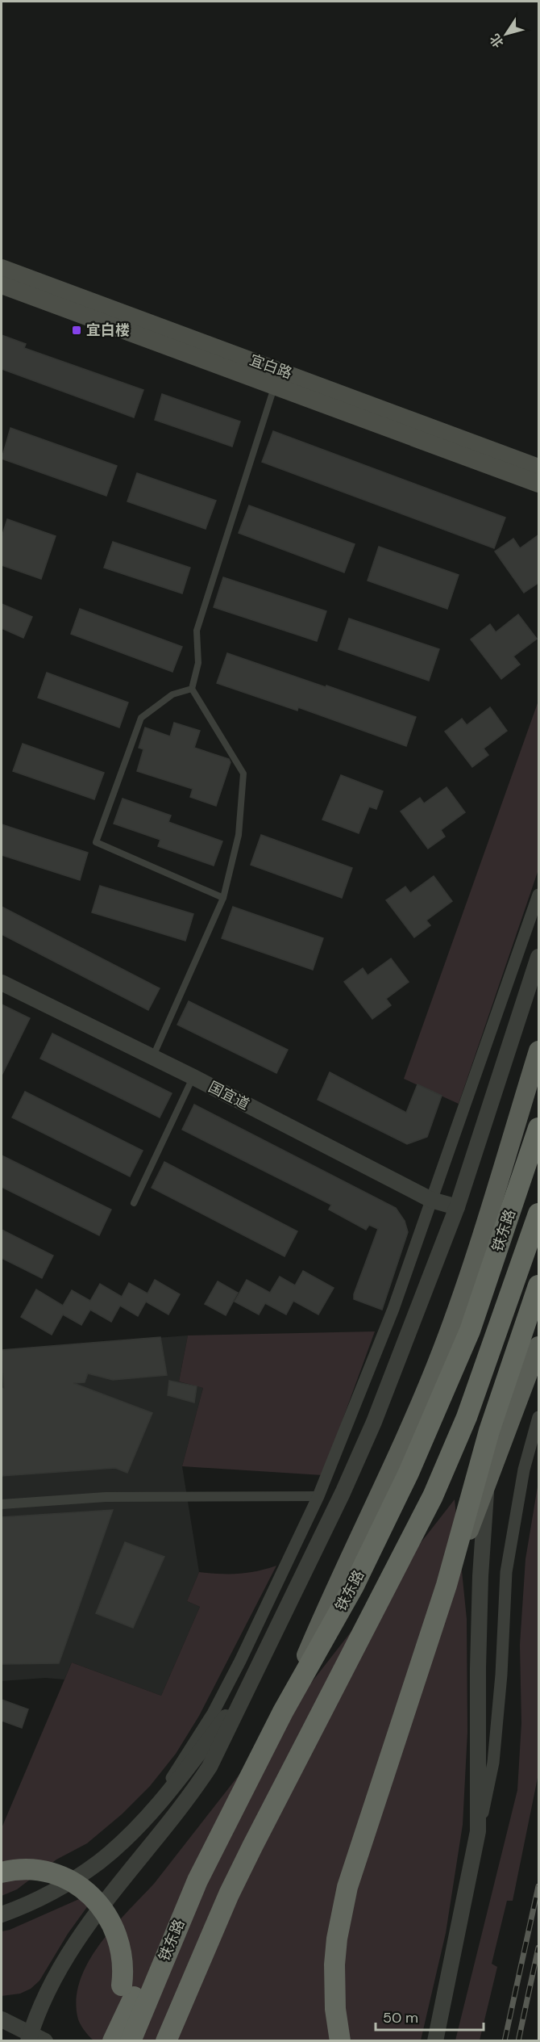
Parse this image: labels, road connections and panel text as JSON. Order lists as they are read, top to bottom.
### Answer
{
  "streets": {
    "highway": ["铁东路"],
    "main road": ["宜白路"],
    "street": ["国宜道"]
  },
  "places": {
    "transit": ["宜白楼"]
  },
  "scale_bar": "50 m",
  "north": "bottom left"
}
